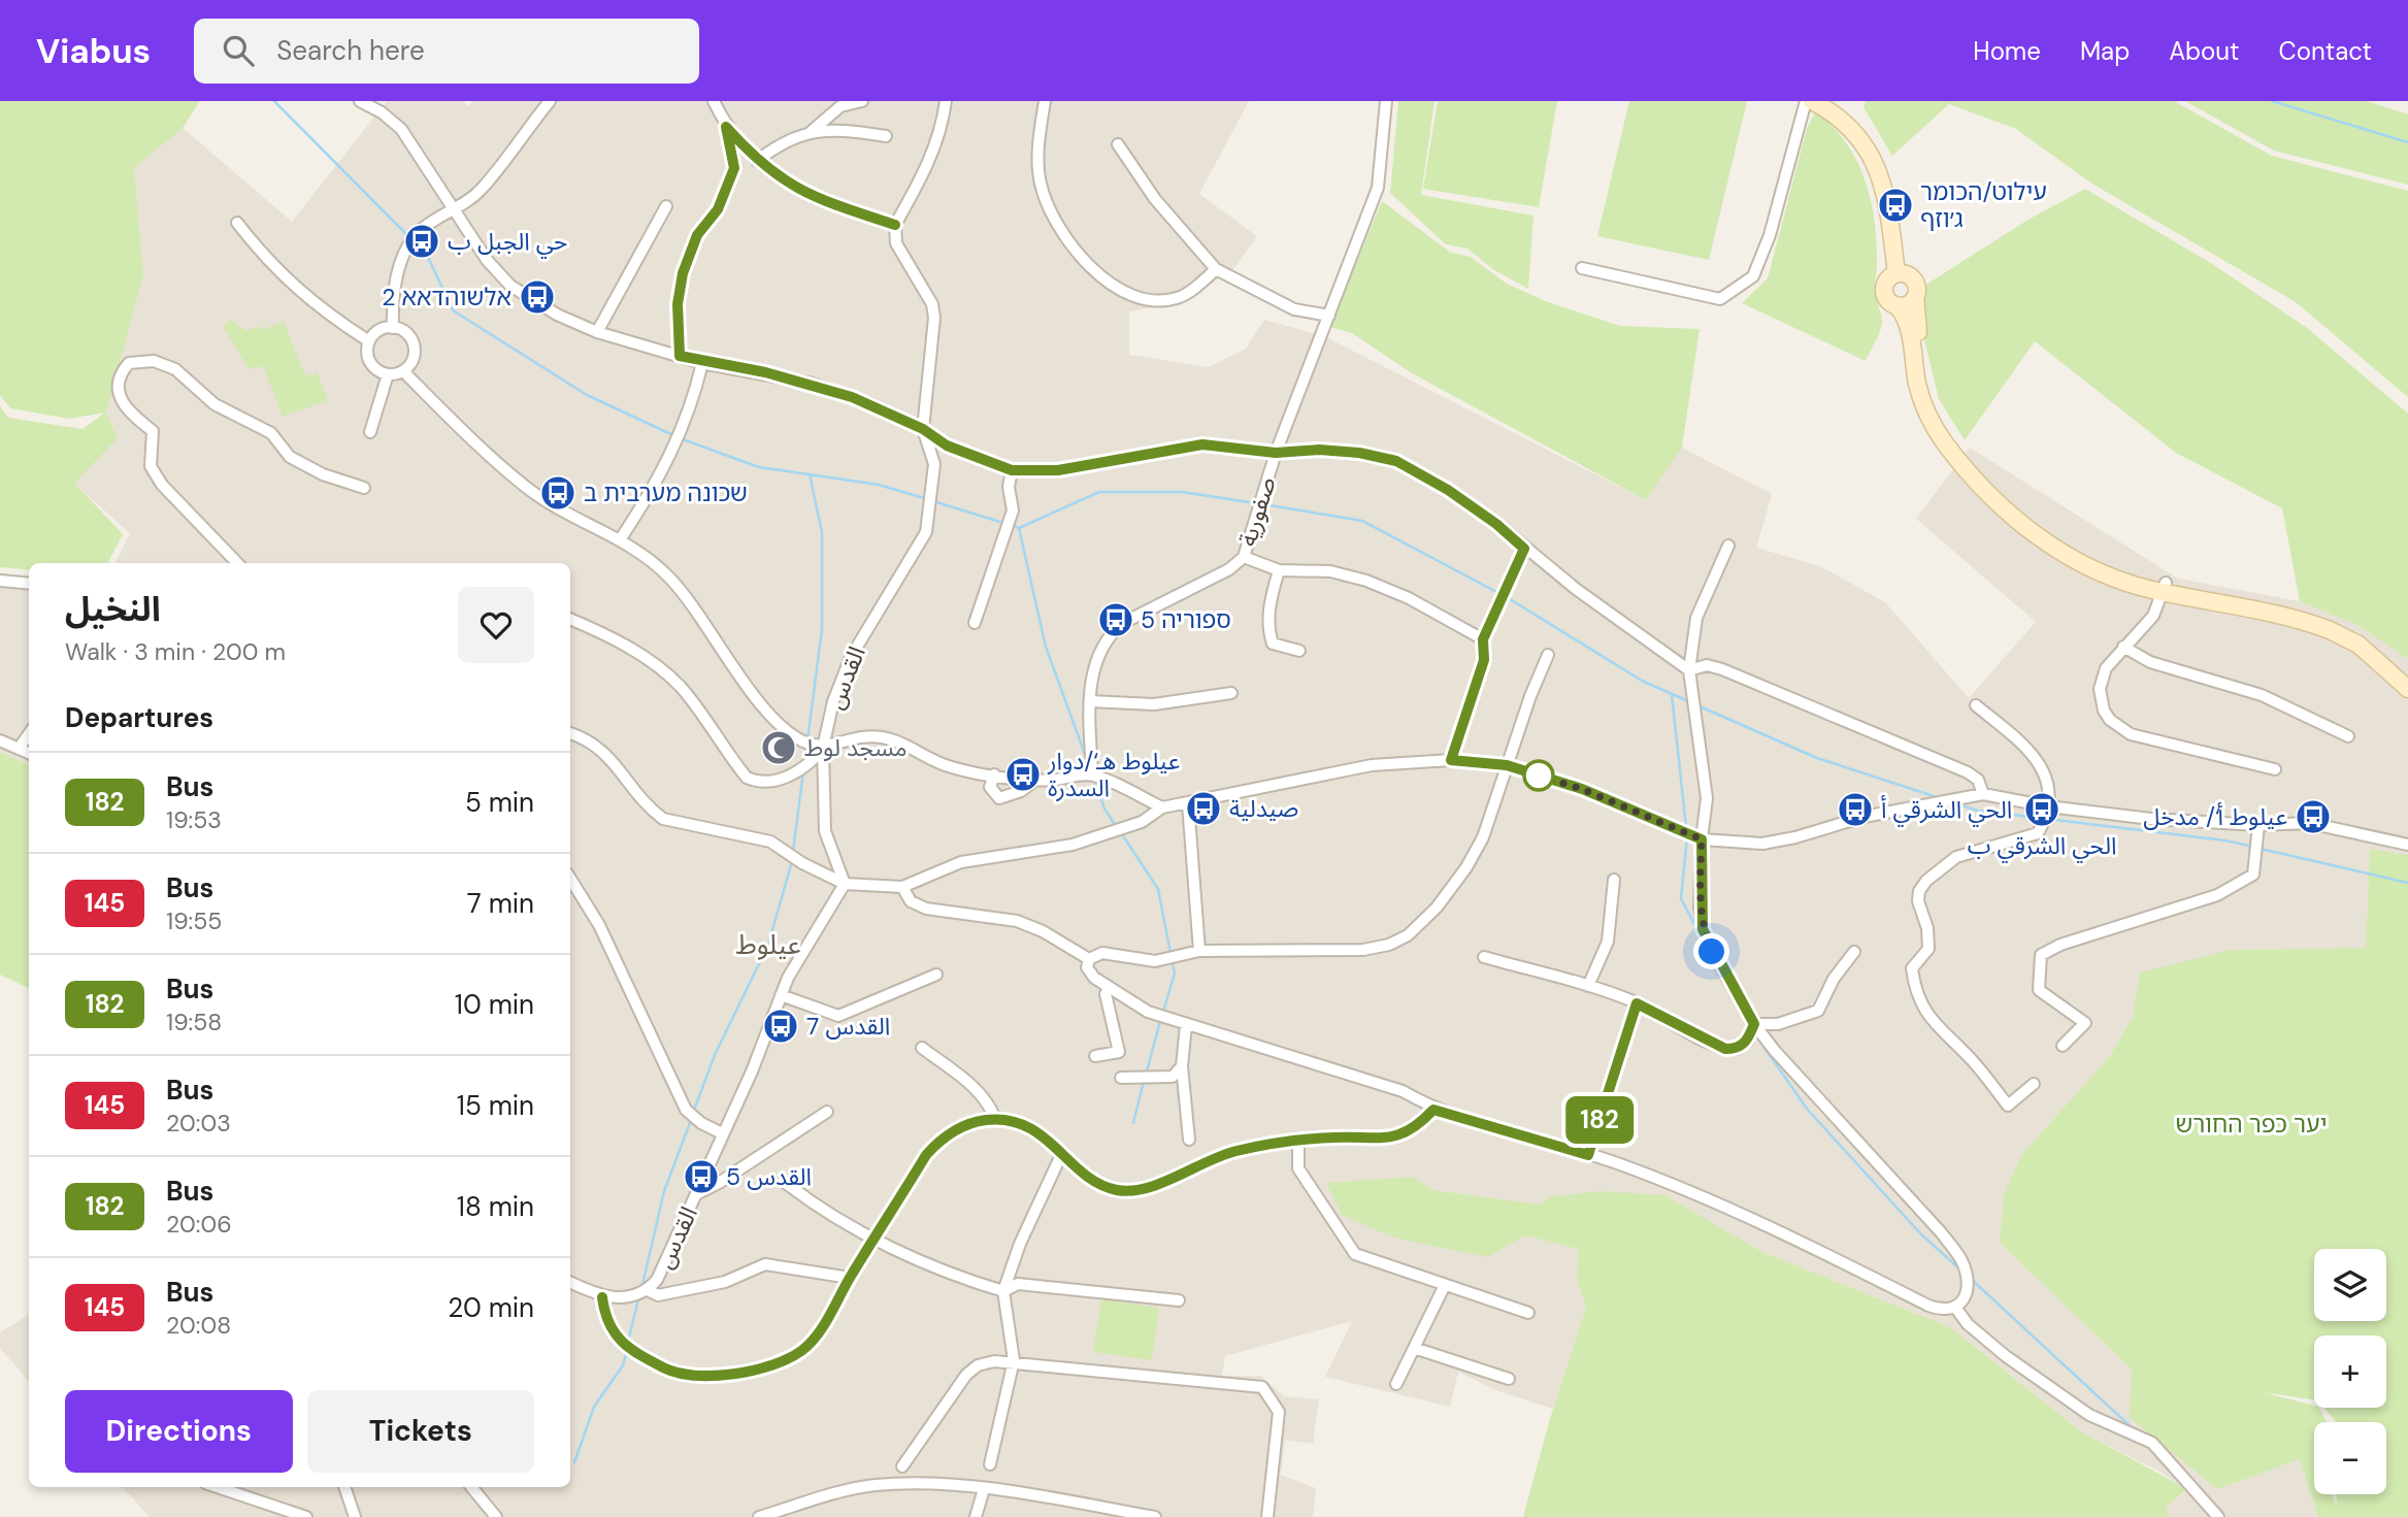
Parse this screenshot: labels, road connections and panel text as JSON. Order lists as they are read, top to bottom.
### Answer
{
  "streets": {
    "street": ["صفورية", "القدس"]
  },
  "districts": ["عيلوط"],
  "parks": ["יער כפר החורש"],
  "places": {
    "bus stop": [
      "עילוט/הכומר ג׳וזף",
      "حي الجبل ب",
      "אלשוהדאא 2",
      "שכונה מערבית ב",
      "ספוריה 5",
      "عيلوط هـ‘/دوار السدرة",
      "صيدلية",
      "الحي الشرقي أ",
      "الحي الشرقي ب",
      "عيلوط أ‘/ مدخل",
      "القدس 7",
      "القدس 5"
    ],
    "mosque": ["مسجد لوط"]
  },
  "lines": ["bus line 182"],
  "page": {
    "header": "Viabus",
    "search": "Search here",
    "nav": [
      "Home",
      "Map",
      "About",
      "Contact"
    ],
    "on_map": "182",
    "heading": [
      ["النخيل", "Walk · 3 min · 200 m"],
      "Departures"
    ],
    "list": [
      {
        "mark": "182",
        "name": "Bus",
        "note": "19:53",
        "value": "5 min"
      },
      {
        "mark": "145",
        "name": "Bus",
        "note": "19:55",
        "value": "7 min"
      },
      {
        "mark": "182",
        "name": "Bus",
        "note": "19:58",
        "value": "10 min"
      },
      {
        "mark": "145",
        "name": "Bus",
        "note": "20:03",
        "value": "15 min"
      },
      {
        "mark": "182",
        "name": "Bus",
        "note": "20:06",
        "value": "18 min"
      },
      {
        "mark": "145",
        "name": "Bus",
        "note": "20:08",
        "value": "20 min"
      }
    ],
    "map_buttons": ["+", "−"],
    "buttons": ["Directions", "Tickets"]
  }
}
